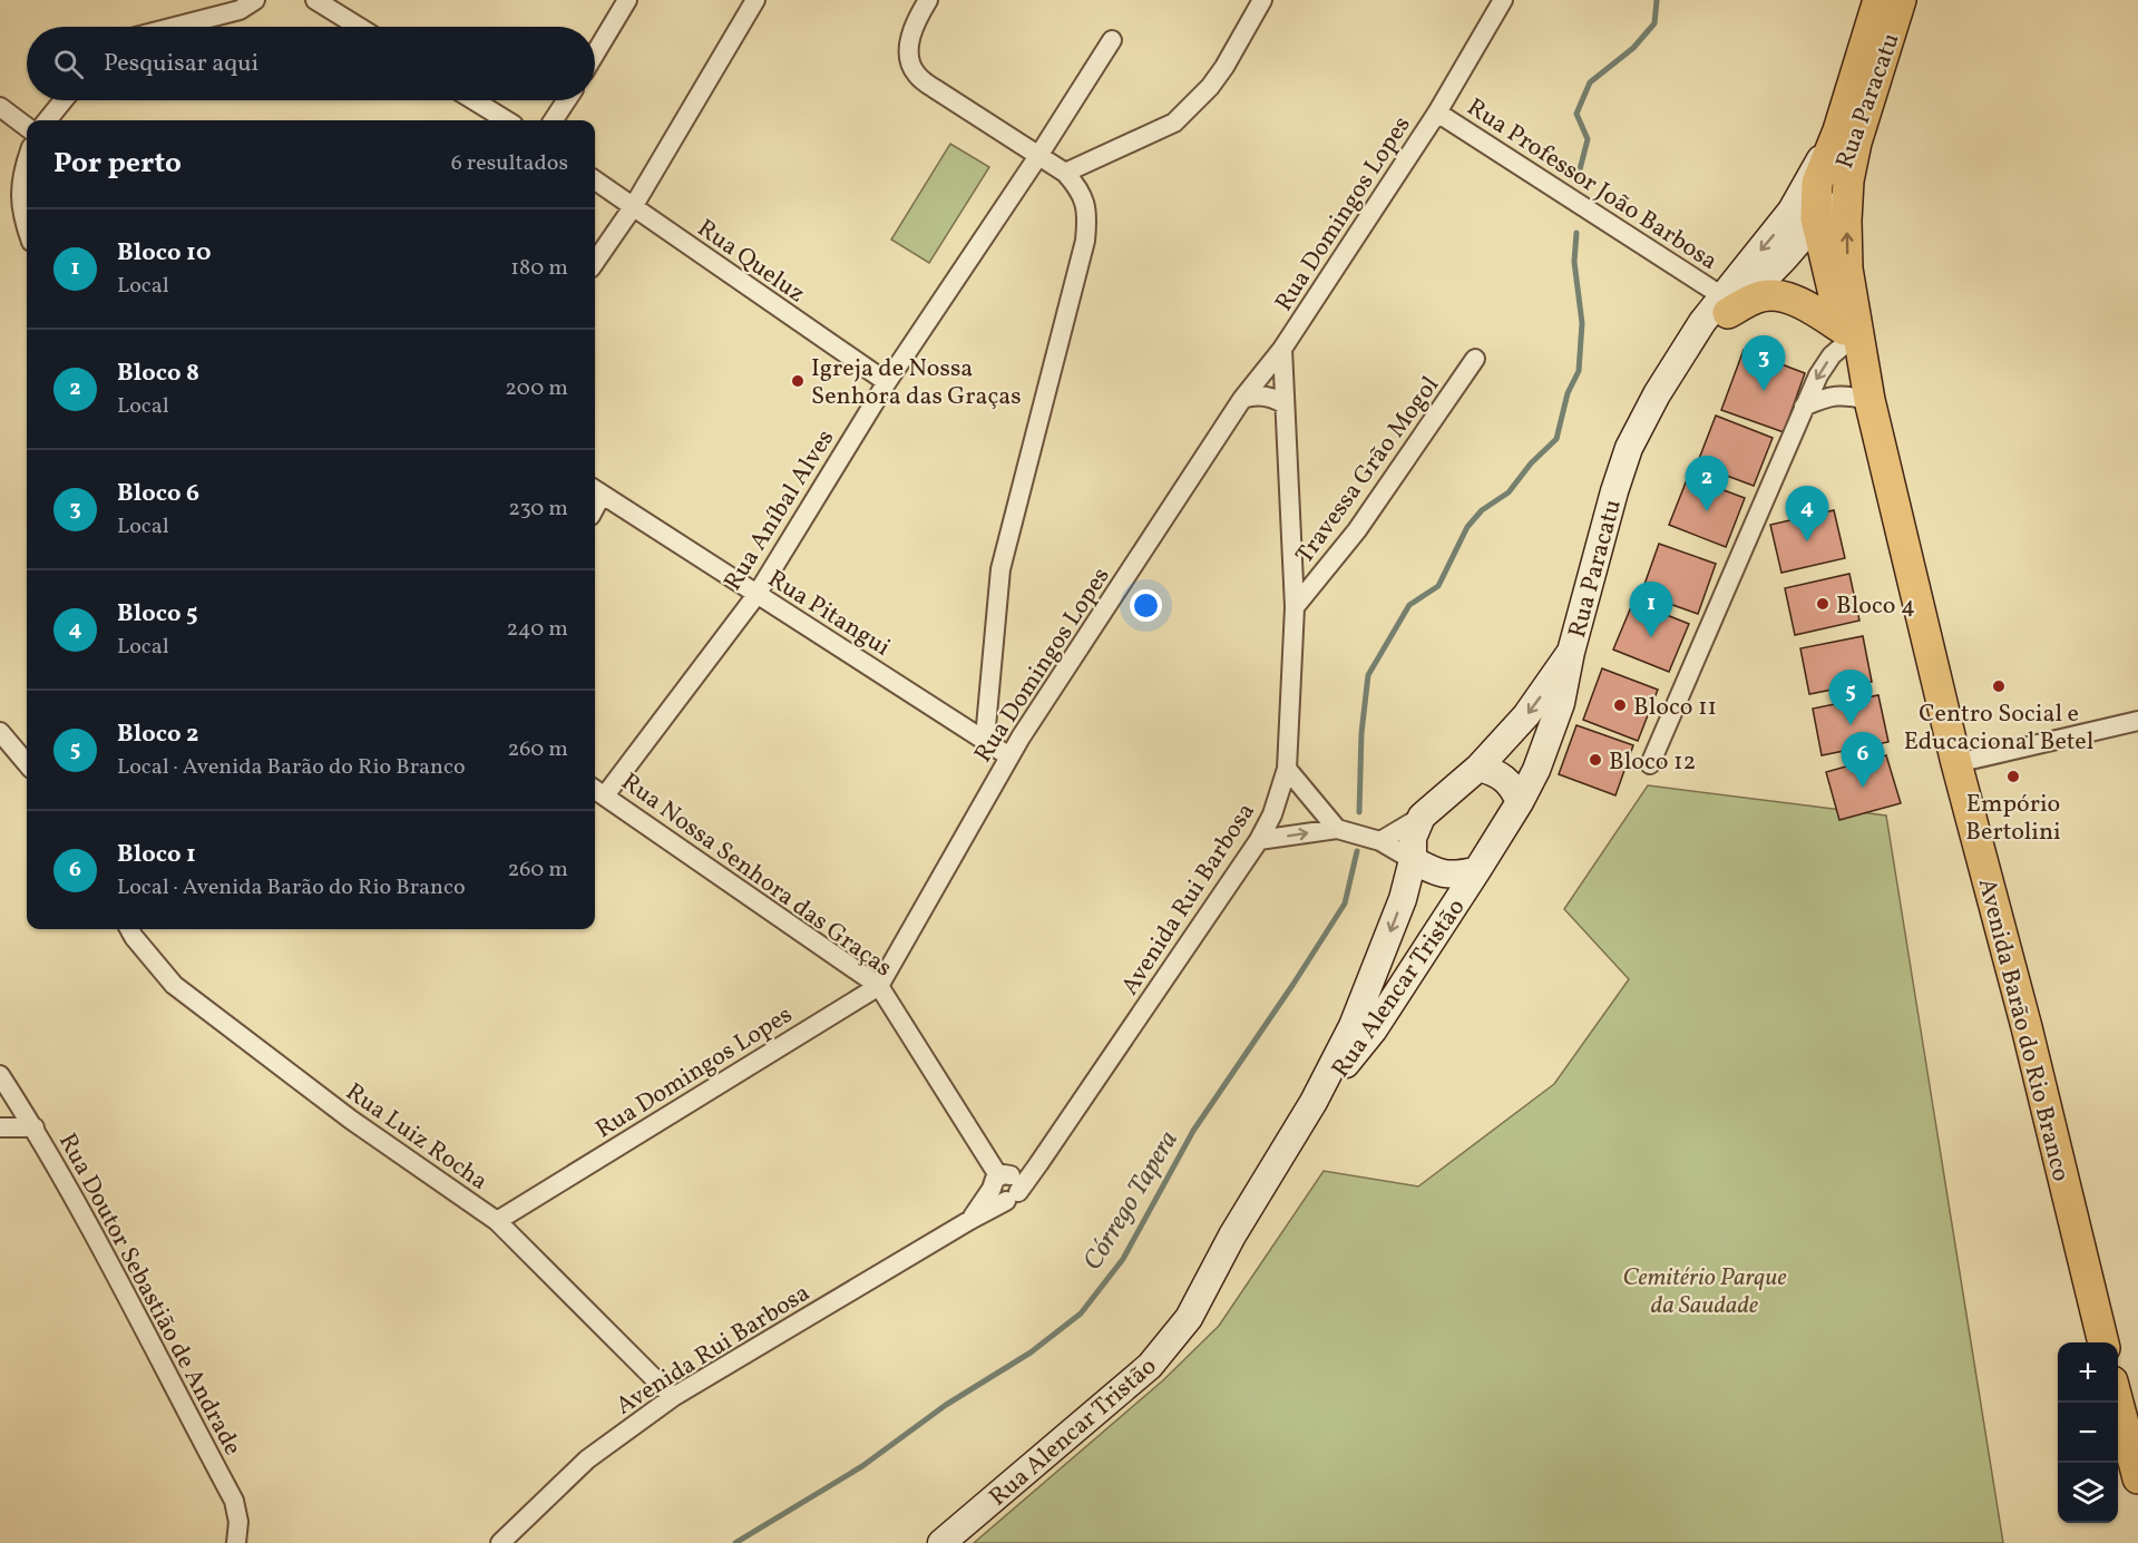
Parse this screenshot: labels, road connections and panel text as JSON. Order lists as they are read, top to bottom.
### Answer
{
  "streets": {
    "main road": ["Rua Paracatu", "Rua Alencar Tristão", "Avenida Barão do Rio Branco"],
    "street": [
      "Rua Professor João Barbosa",
      "Rua Domingos Lopes",
      "Rua Queluz",
      "Travessa Grão Mogol",
      "Rua Aníbal Alves",
      "Rua Pitangui",
      "Rua Nossa Senhora das Graças",
      "Avenida Rui Barbosa",
      "Rua Luiz Rocha",
      "Rua Doutor Sebastião de Andrade"
    ]
  },
  "crossings": [
    ["Rua Paracatu", "Rua Professor João Barbosa"],
    ["Rua Paracatu", "Rua Alencar Tristão"],
    ["Rua Paracatu", "Avenida Barão do Rio Branco"],
    ["Rua Professor João Barbosa", "Rua Domingos Lopes"],
    ["Rua Domingos Lopes", "Rua Pitangui"],
    ["Rua Domingos Lopes", "Rua Nossa Senhora das Graças"],
    ["Rua Domingos Lopes", "Avenida Rui Barbosa"],
    ["Rua Domingos Lopes", "Rua Luiz Rocha"],
    ["Rua Queluz", "Rua Aníbal Alves"],
    ["Travessa Grão Mogol", "Avenida Rui Barbosa"],
    ["Rua Aníbal Alves", "Rua Pitangui"],
    ["Rua Aníbal Alves", "Rua Nossa Senhora das Graças"],
    ["Rua Nossa Senhora das Graças", "Avenida Rui Barbosa"],
    ["Avenida Rui Barbosa", "Rua Luiz Rocha"]
  ],
  "water": ["Córrego Tapera"],
  "parks": ["Cemitério Parque da Saudade"],
  "places": [
    "Igreja de Nossa Senhora das Graças",
    "Bloco 4",
    "Centro Social e Educacional Betel",
    "Bloco 11",
    "Bloco 12",
    "Empório Bertolini"
  ],
  "page": {
    "search": "Pesquisar aqui",
    "heading": ["Por perto", "6 resultados"],
    "list": [
      {
        "mark": "1",
        "name": "Bloco 10",
        "note": "Local",
        "value": "180 m"
      },
      {
        "mark": "2",
        "name": "Bloco 8",
        "note": "Local",
        "value": "200 m"
      },
      {
        "mark": "3",
        "name": "Bloco 6",
        "note": "Local",
        "value": "230 m"
      },
      {
        "mark": "4",
        "name": "Bloco 5",
        "note": "Local",
        "value": "240 m"
      },
      {
        "mark": "5",
        "name": "Bloco 2",
        "note": "Local · Avenida Barão do Rio Branco",
        "value": "260 m"
      },
      {
        "mark": "6",
        "name": "Bloco 1",
        "note": "Local · Avenida Barão do Rio Branco",
        "value": "260 m"
      }
    ],
    "pins": [
      "3",
      "2",
      "4",
      "1",
      "5",
      "6"
    ],
    "map_buttons": ["+", "−"]
  }
}
